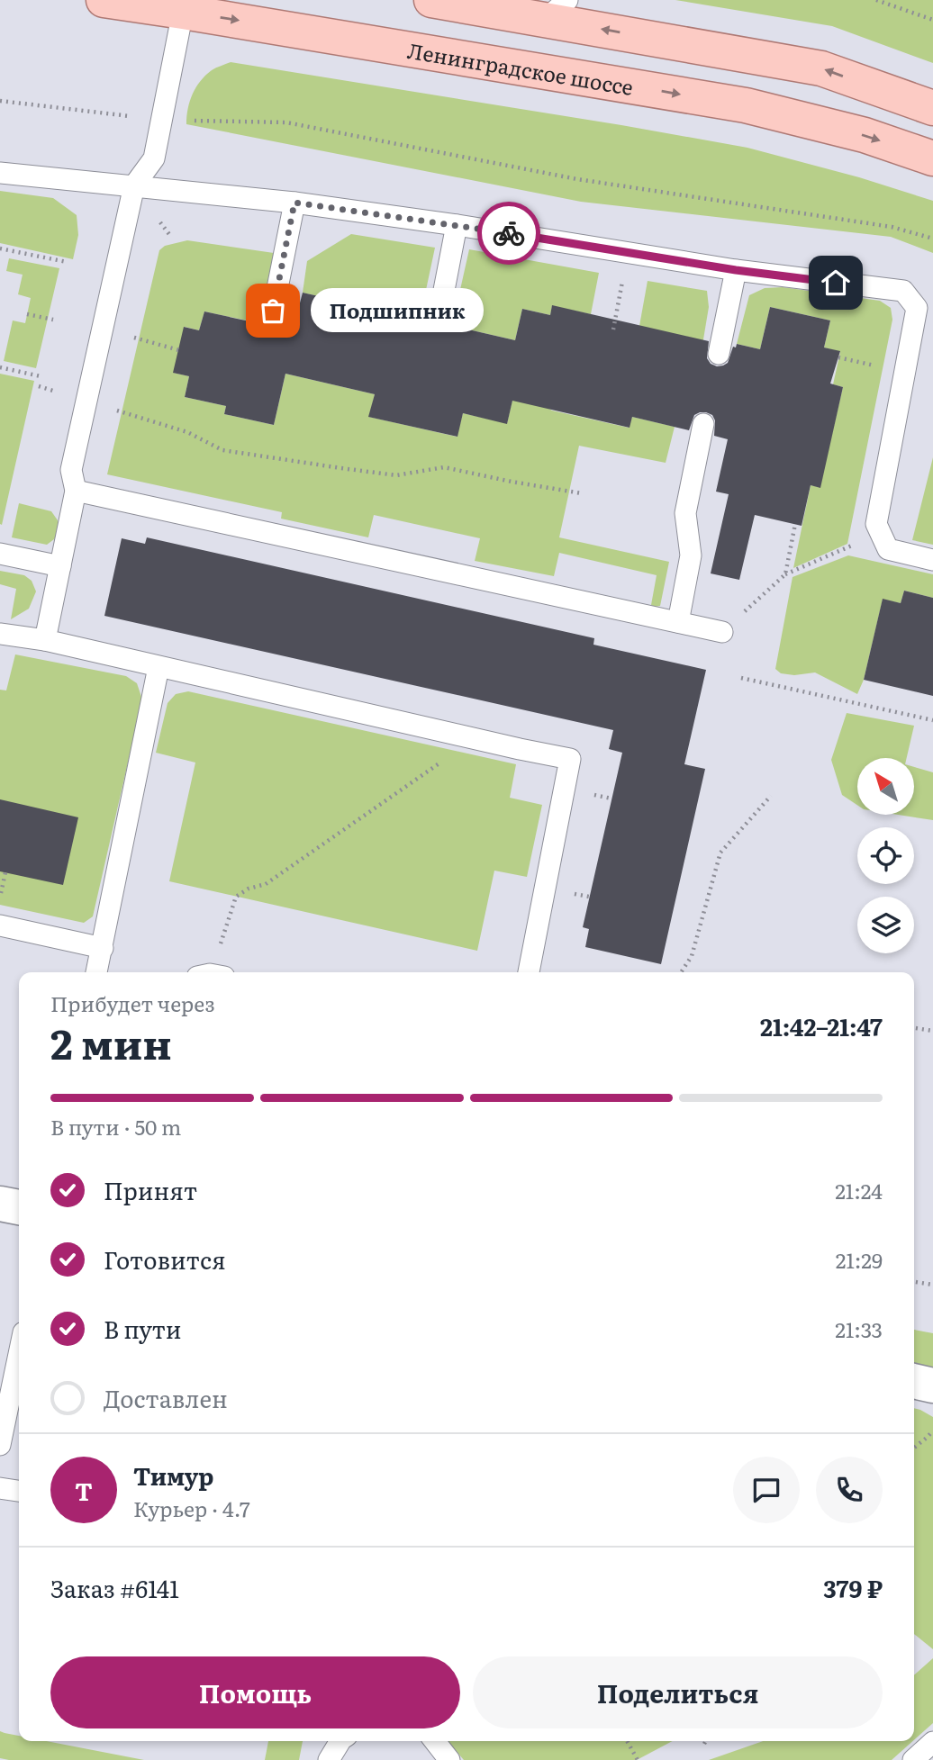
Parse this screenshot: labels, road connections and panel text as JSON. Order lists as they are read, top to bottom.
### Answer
{
  "streets": {
    "main road": ["Ленинградское шоссе"]
  },
  "places": ["Подшипник"],
  "north": "top left",
  "page": {
    "bubble": "Подшипник",
    "heading": ["2 мин", "Прибудет через", "21:42–21:47"],
    "panel": [
      "Тимур",
      "Курьер · 4.7",
      "Заказ #6141",
      "379 ₽"
    ],
    "bar": "В пути · 50 m",
    "list": [
      ["Принят", "21:24"],
      ["Готовится", "21:29"],
      ["В пути", "21:33"],
      "Доставлен"
    ],
    "round": "Т",
    "buttons": ["Помощь", "Поделиться"]
  }
}
